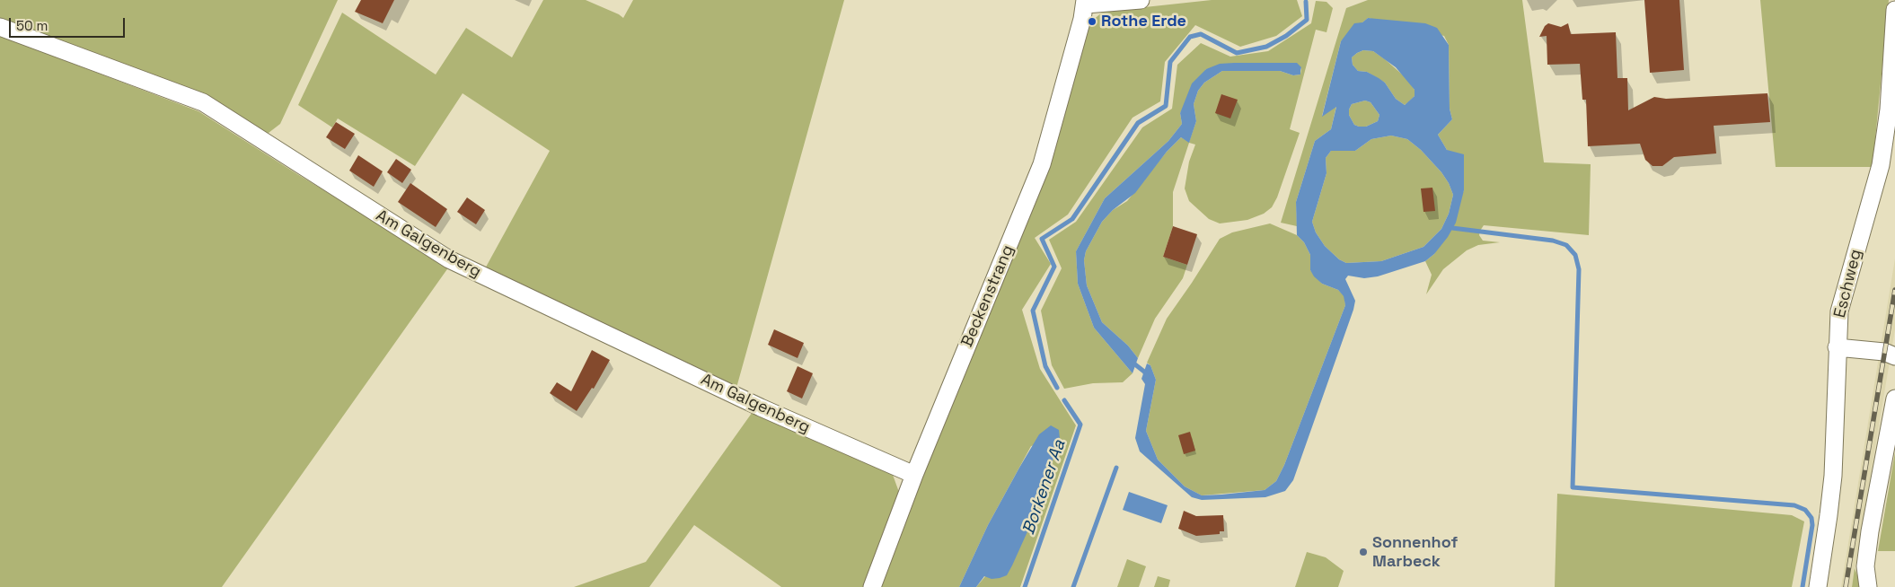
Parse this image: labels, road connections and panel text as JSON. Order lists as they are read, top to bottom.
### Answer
{
  "streets": {
    "street": ["Am Galgenberg", "Eschweg", "Beckenstrang"]
  },
  "crossings": [
    ["Am Galgenberg", "Beckenstrang"]
  ],
  "water": ["Borkener Aa"],
  "places": ["Rothe Erde", "Sonnenhof Marbeck"],
  "scale_bar": "50 m"
}
